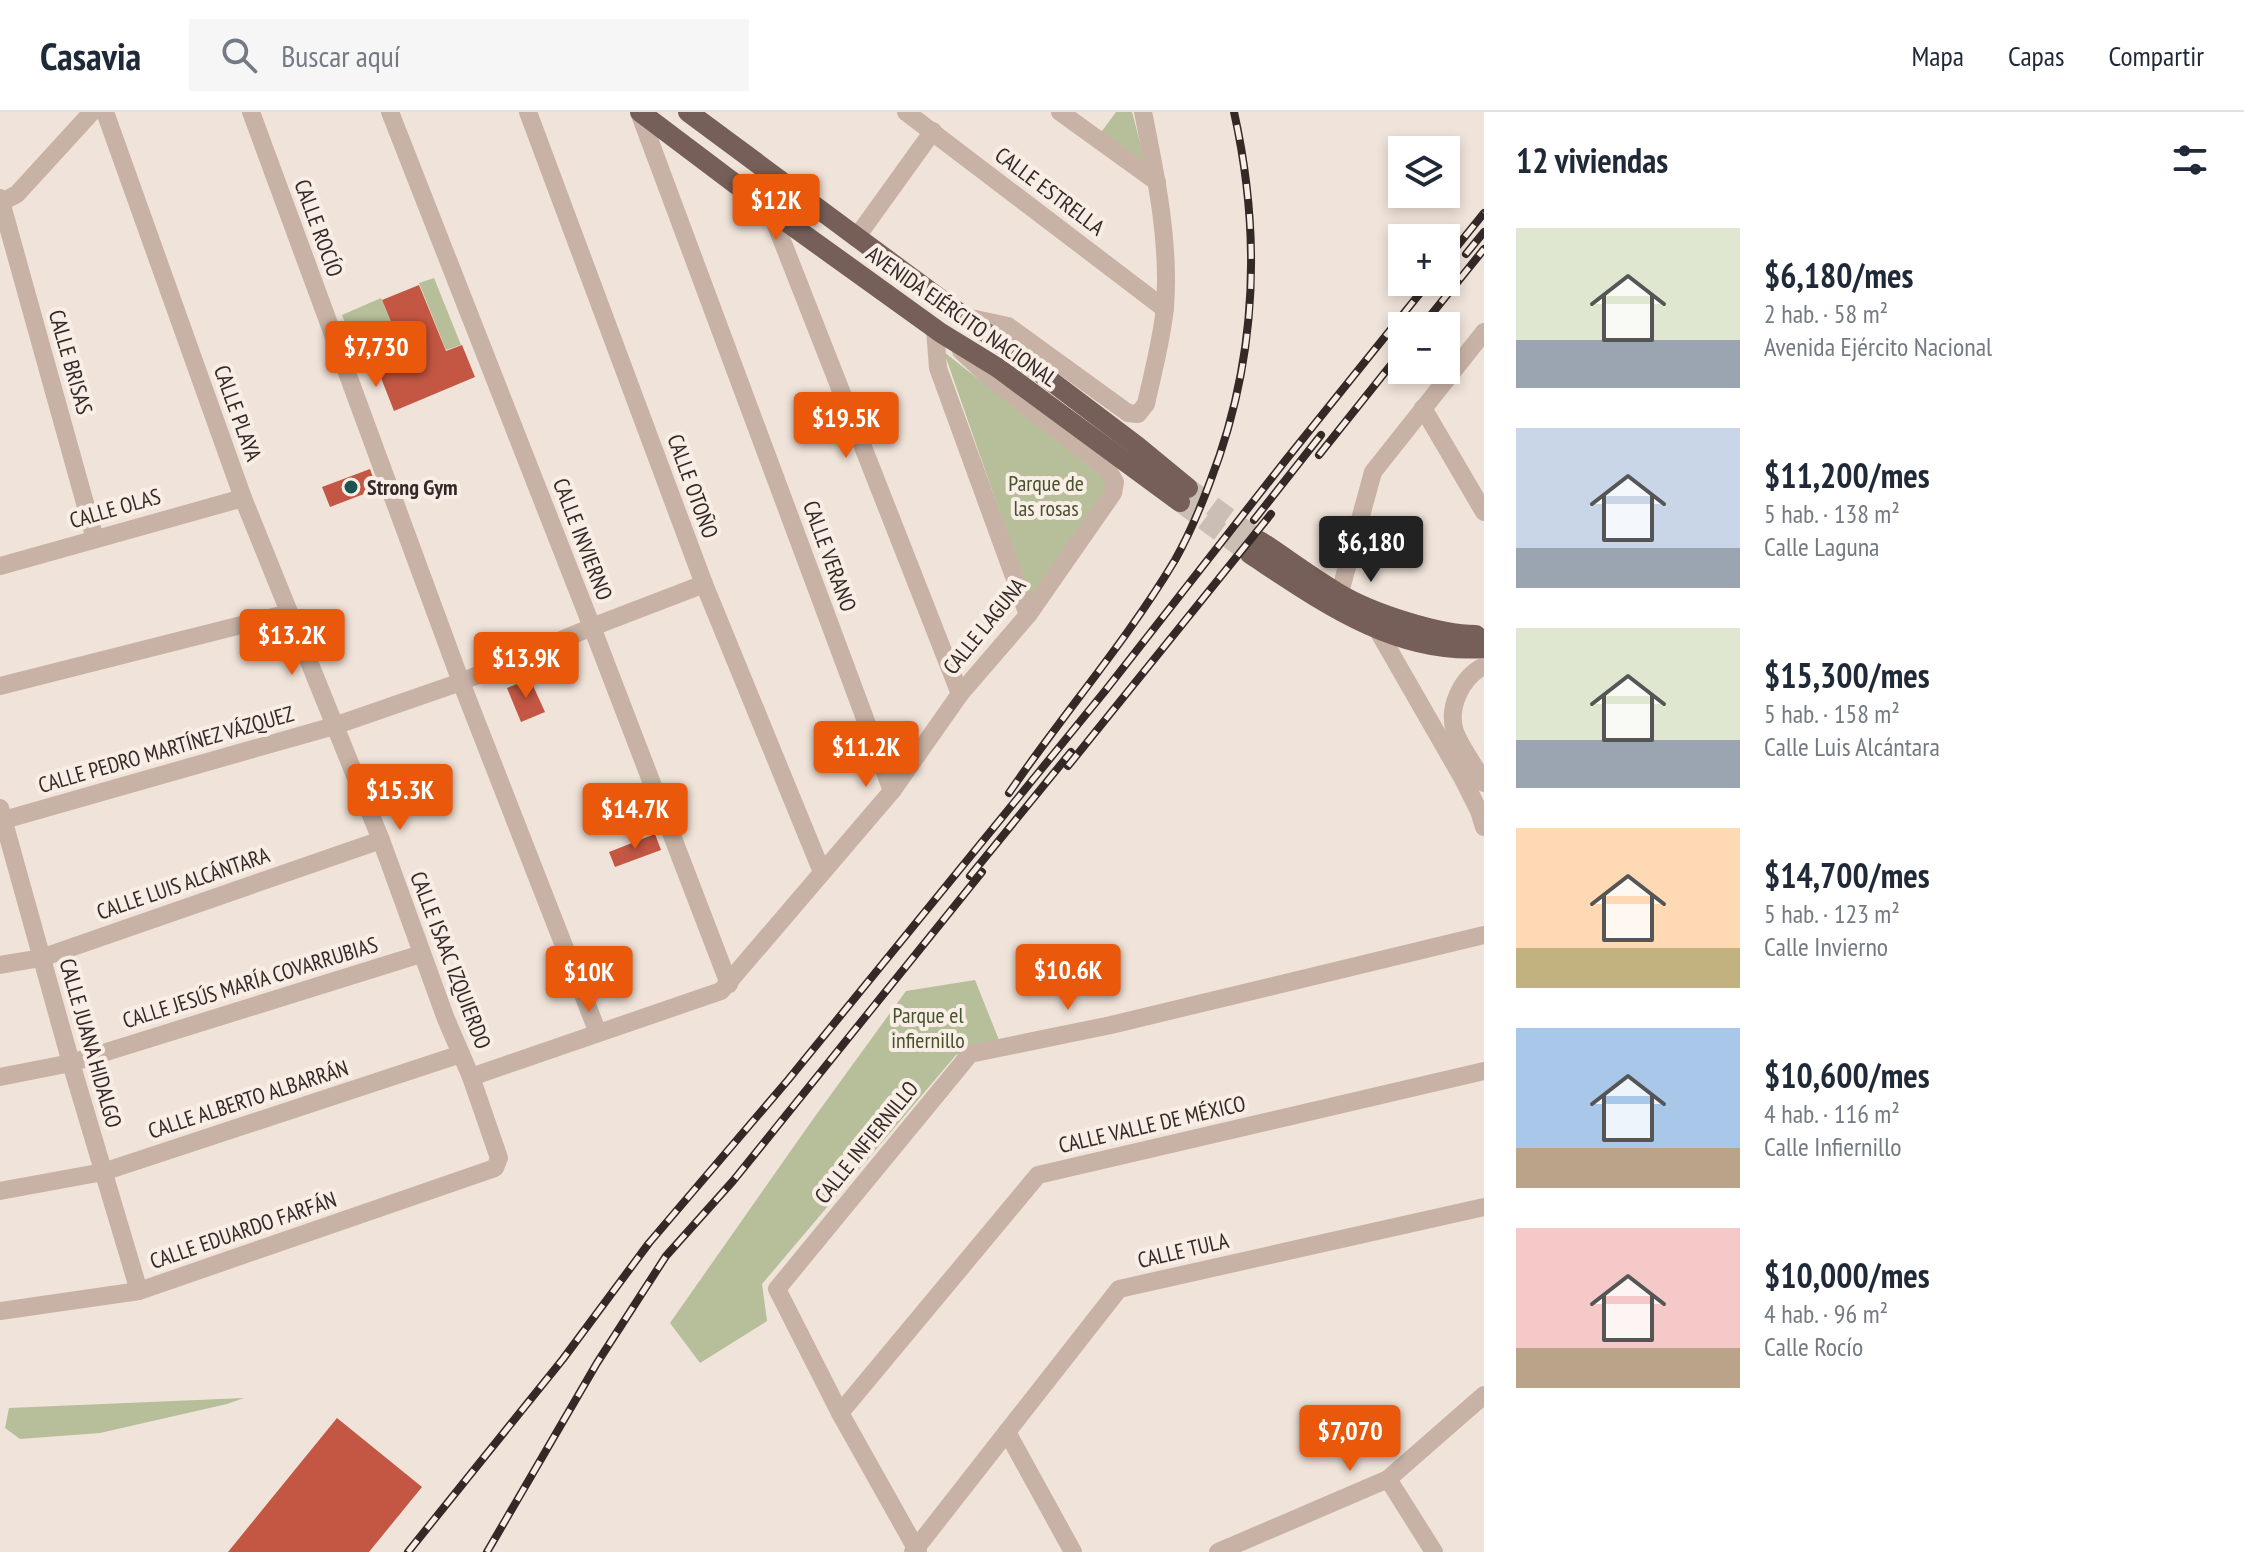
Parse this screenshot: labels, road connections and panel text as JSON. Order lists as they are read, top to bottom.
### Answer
{
  "streets": {
    "main road": ["AVENIDA EJÉRCITO NACIONAL"],
    "street": [
      "CALLE ESTRELLA",
      "CALLE ROCÍO",
      "CALLE BRISAS",
      "CALLE PLAYA",
      "CALLE OTOÑO",
      "CALLE OLAS",
      "CALLE INVIERNO",
      "CALLE VERANO",
      "CALLE LAGUNA",
      "CALLE PEDRO MARTÍNEZ VÁZQUEZ",
      "CALLE LUIS ALCÁNTARA",
      "CALLE ISAAC IZQUIERDO",
      "CALLE JESÚS MARÍA COVARRUBIAS",
      "CALLE JUANA HIDALGO",
      "CALLE ALBERTO ALBARRÁN",
      "CALLE VALLE DE MÉXICO",
      "CALLE INFIERNILLO",
      "CALLE EDUARDO FARFÁN",
      "CALLE TULA"
    ]
  },
  "crossings": [
    ["CALLE ROCÍO", "CALLE LAGUNA"],
    ["CALLE ROCÍO", "CALLE PEDRO MARTÍNEZ VÁZQUEZ"],
    ["AVENIDA EJÉRCITO NACIONAL", "CALLE VERANO"],
    ["AVENIDA EJÉRCITO NACIONAL", "CALLE LAGUNA"],
    ["CALLE BRISAS", "CALLE OLAS"],
    ["CALLE PLAYA", "CALLE OLAS"],
    ["CALLE PLAYA", "CALLE PEDRO MARTÍNEZ VÁZQUEZ"],
    ["CALLE PLAYA", "CALLE ISAAC IZQUIERDO"],
    ["CALLE OTOÑO", "CALLE LAGUNA"],
    ["CALLE OTOÑO", "CALLE PEDRO MARTÍNEZ VÁZQUEZ"],
    ["CALLE INVIERNO", "CALLE LAGUNA"],
    ["CALLE INVIERNO", "CALLE PEDRO MARTÍNEZ VÁZQUEZ"],
    ["CALLE VERANO", "CALLE LAGUNA"],
    ["CALLE LAGUNA", "CALLE ISAAC IZQUIERDO"],
    ["CALLE PEDRO MARTÍNEZ VÁZQUEZ", "CALLE ISAAC IZQUIERDO"],
    ["CALLE PEDRO MARTÍNEZ VÁZQUEZ", "CALLE JUANA HIDALGO"],
    ["CALLE LUIS ALCÁNTARA", "CALLE ISAAC IZQUIERDO"],
    ["CALLE LUIS ALCÁNTARA", "CALLE JUANA HIDALGO"],
    ["CALLE ISAAC IZQUIERDO", "CALLE JESÚS MARÍA COVARRUBIAS"],
    ["CALLE ISAAC IZQUIERDO", "CALLE ALBERTO ALBARRÁN"],
    ["CALLE ISAAC IZQUIERDO", "CALLE EDUARDO FARFÁN"],
    ["CALLE JESÚS MARÍA COVARRUBIAS", "CALLE JUANA HIDALGO"],
    ["CALLE JUANA HIDALGO", "CALLE ALBERTO ALBARRÁN"],
    ["CALLE JUANA HIDALGO", "CALLE EDUARDO FARFÁN"],
    ["CALLE VALLE DE MÉXICO", "CALLE INFIERNILLO"],
    ["CALLE INFIERNILLO", "CALLE TULA"]
  ],
  "parks": ["Parque de las rosas", "Parque el infiernillo"],
  "places": ["Strong Gym"],
  "page": {
    "header": "Casavia",
    "search": "Buscar aquí",
    "nav": ["Mapa", "Capas", "Compartir"],
    "heading": "12 viviendas",
    "map_buttons": ["+", "−"],
    "price": [
      "$12K",
      "$7,730",
      "$19.5K",
      "$6,180",
      "$13.2K",
      "$13.9K",
      "$11.2K",
      "$15.3K",
      "$14.7K",
      "$10.6K",
      "$10K",
      "$7,070"
    ],
    "list": [
      {
        "name": "$6,180/mes",
        "note": "2 hab. · 58 m² · Avenida Ejército Nacional"
      },
      {
        "name": "$11,200/mes",
        "note": "5 hab. · 138 m² · Calle Laguna"
      },
      {
        "name": "$15,300/mes",
        "note": "5 hab. · 158 m² · Calle Luis Alcántara"
      },
      {
        "name": "$14,700/mes",
        "note": "5 hab. · 123 m² · Calle Invierno"
      },
      {
        "name": "$10,600/mes",
        "note": "4 hab. · 116 m² · Calle Infiernillo"
      },
      {
        "name": "$10,000/mes",
        "note": "4 hab. · 96 m² · Calle Rocío"
      }
    ]
  }
}
